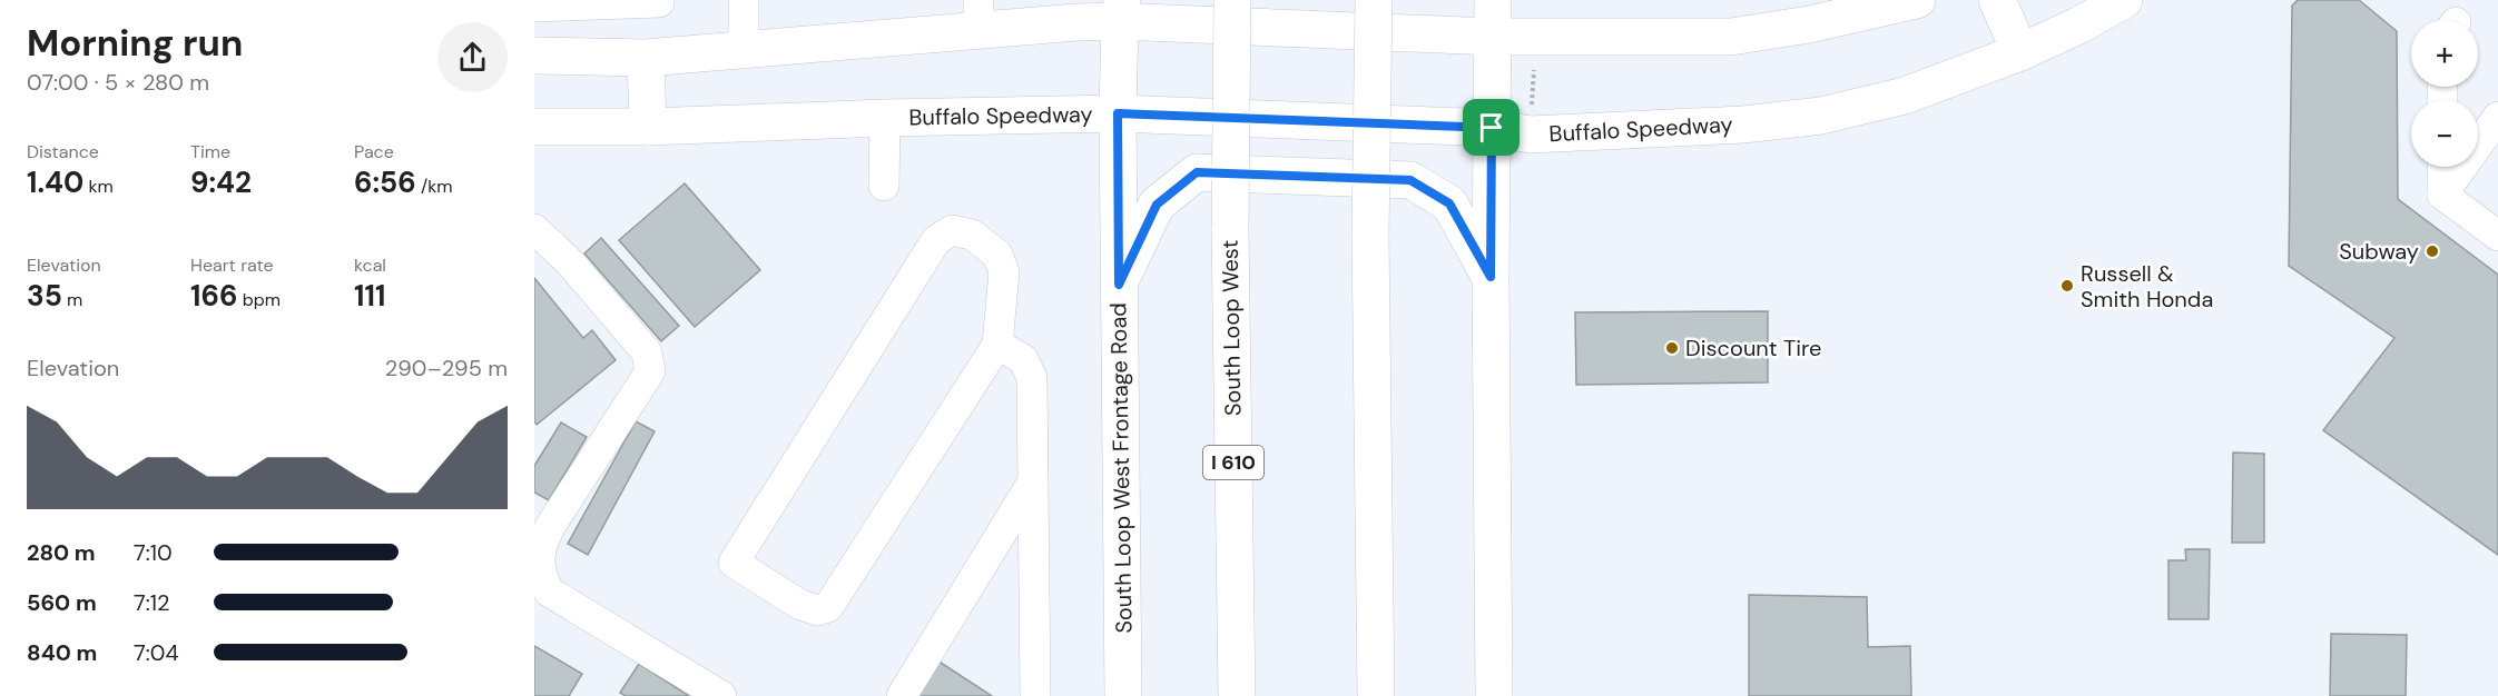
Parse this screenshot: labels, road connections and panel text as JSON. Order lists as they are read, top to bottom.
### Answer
{
  "streets": {
    "main road": [
      "Buffalo Speedway",
      "South Loop West",
      "I 610",
      "South Loop West Frontage Road"
    ]
  },
  "crossings": [
    ["Buffalo Speedway", "South Loop West Frontage Road"]
  ],
  "places": ["Subway", "Russell & Smith Honda", "Discount Tire"],
  "page": {
    "heading": ["Morning run", "07:00 · 5 × 280 m"],
    "map_buttons": ["+", "−"],
    "stats": [
      ["Distance", "1.40 km"],
      ["Time", "9:42"],
      ["Pace", "6:56 /km"],
      ["Elevation", "35 m"],
      ["Heart rate", "166 bpm"],
      ["kcal", "111"]
    ],
    "chart": ["Elevation", "290–295 m"],
    "list": [
      {
        "name": "280 m",
        "note": "7:10"
      },
      {
        "name": "560 m",
        "note": "7:12"
      },
      {
        "name": "840 m",
        "note": "7:04"
      }
    ]
  }
}
